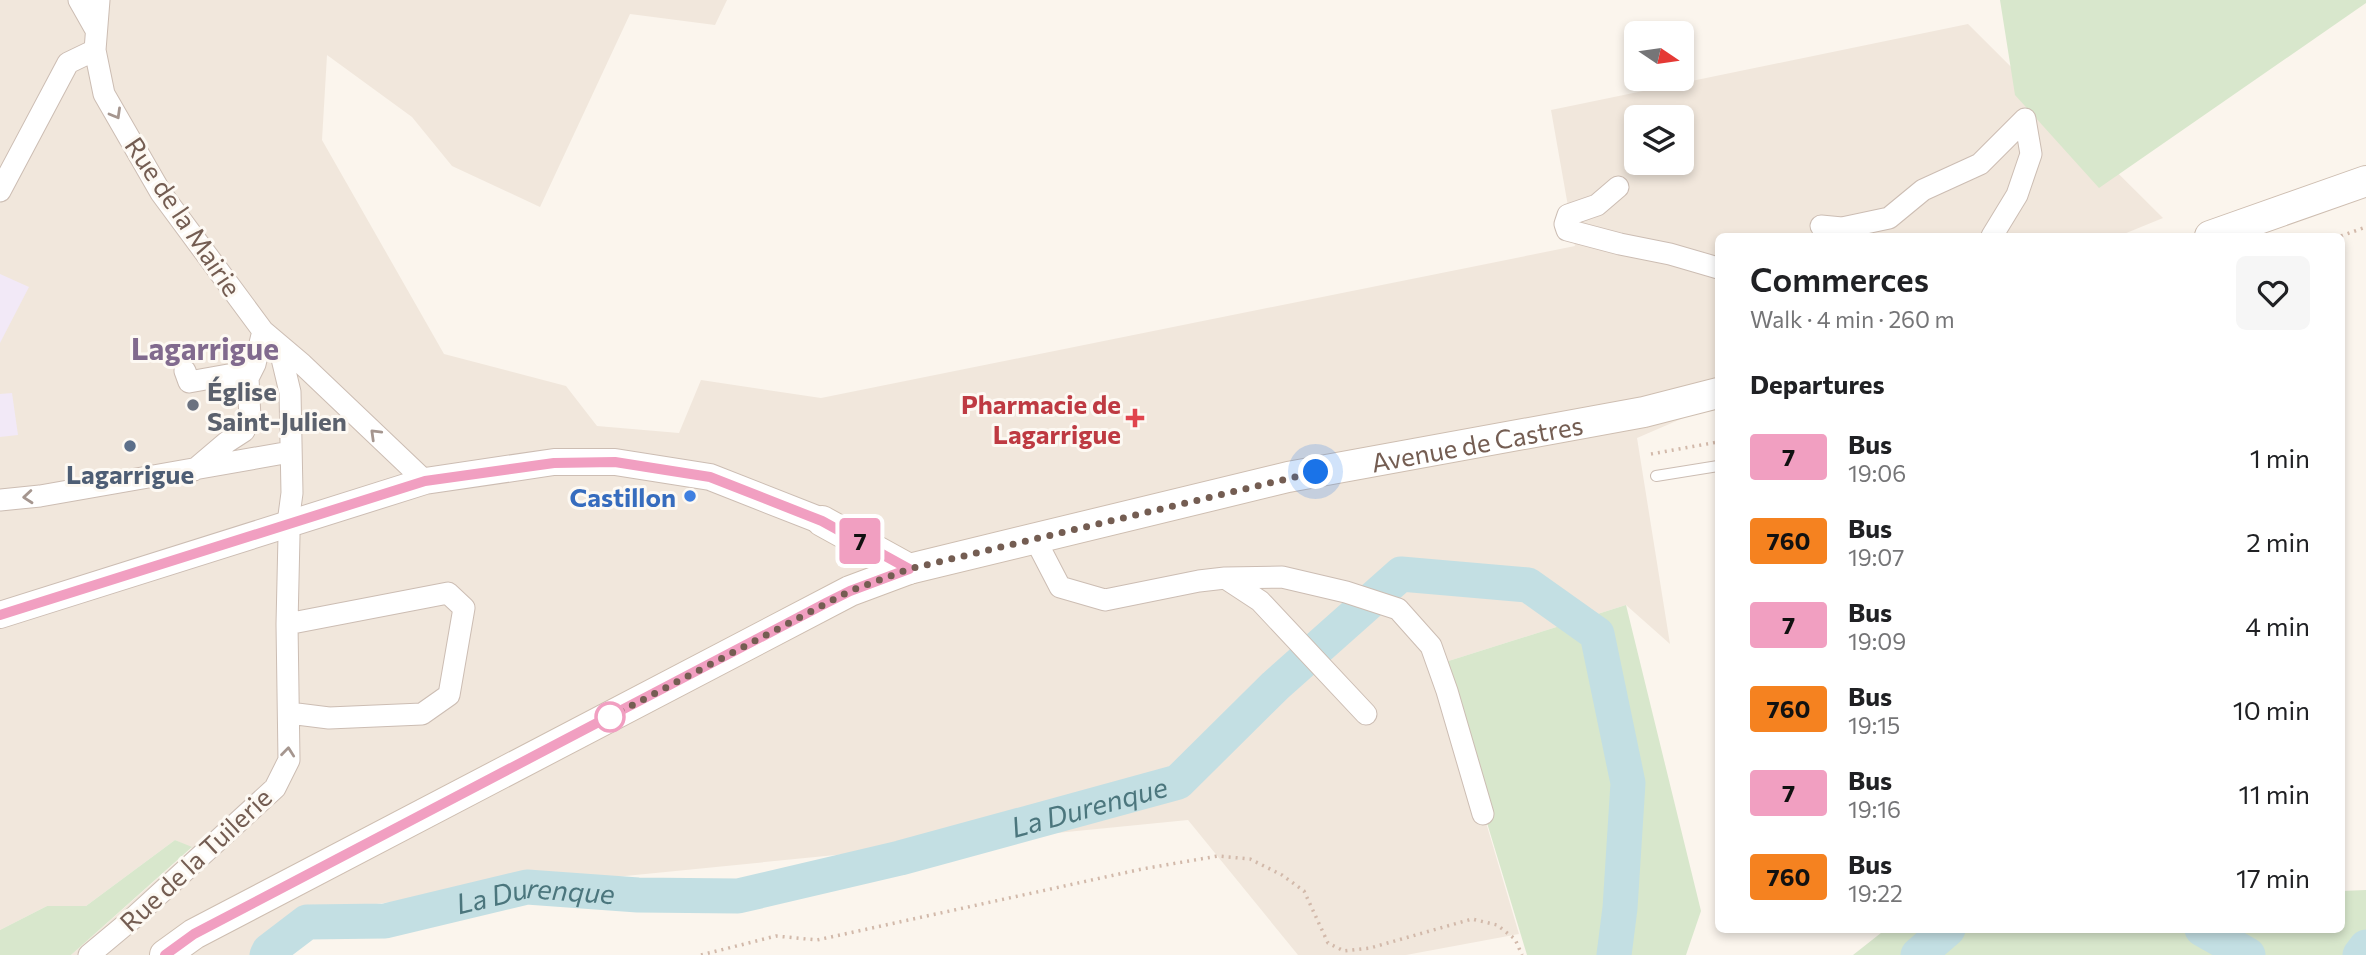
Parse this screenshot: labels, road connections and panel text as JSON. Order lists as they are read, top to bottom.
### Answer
{
  "streets": {
    "main road": ["Avenue de Castres"],
    "street": ["Rue de la Mairie", "Rue de la Tuilerie"]
  },
  "one_way": ["Rue de la Tuilerie"],
  "districts": ["Lagarrigue"],
  "water": ["La Durenque"],
  "places": {
    "other": ["Église Saint-Julien", "Lagarrigue", "Castillon"],
    "health": ["Pharmacie de Lagarrigue"]
  },
  "lines": ["bus line 7"],
  "north": "right",
  "page": {
    "on_map": "7",
    "heading": [
      ["Commerces", "Walk · 4 min · 260 m"],
      "Departures"
    ],
    "list": [
      {
        "mark": "7",
        "name": "Bus",
        "note": "19:06",
        "value": "1 min"
      },
      {
        "mark": "760",
        "name": "Bus",
        "note": "19:07",
        "value": "2 min"
      },
      {
        "mark": "7",
        "name": "Bus",
        "note": "19:09",
        "value": "4 min"
      },
      {
        "mark": "760",
        "name": "Bus",
        "note": "19:15",
        "value": "10 min"
      },
      {
        "mark": "7",
        "name": "Bus",
        "note": "19:16",
        "value": "11 min"
      },
      {
        "mark": "760",
        "name": "Bus",
        "note": "19:22",
        "value": "17 min"
      }
    ]
  }
}
